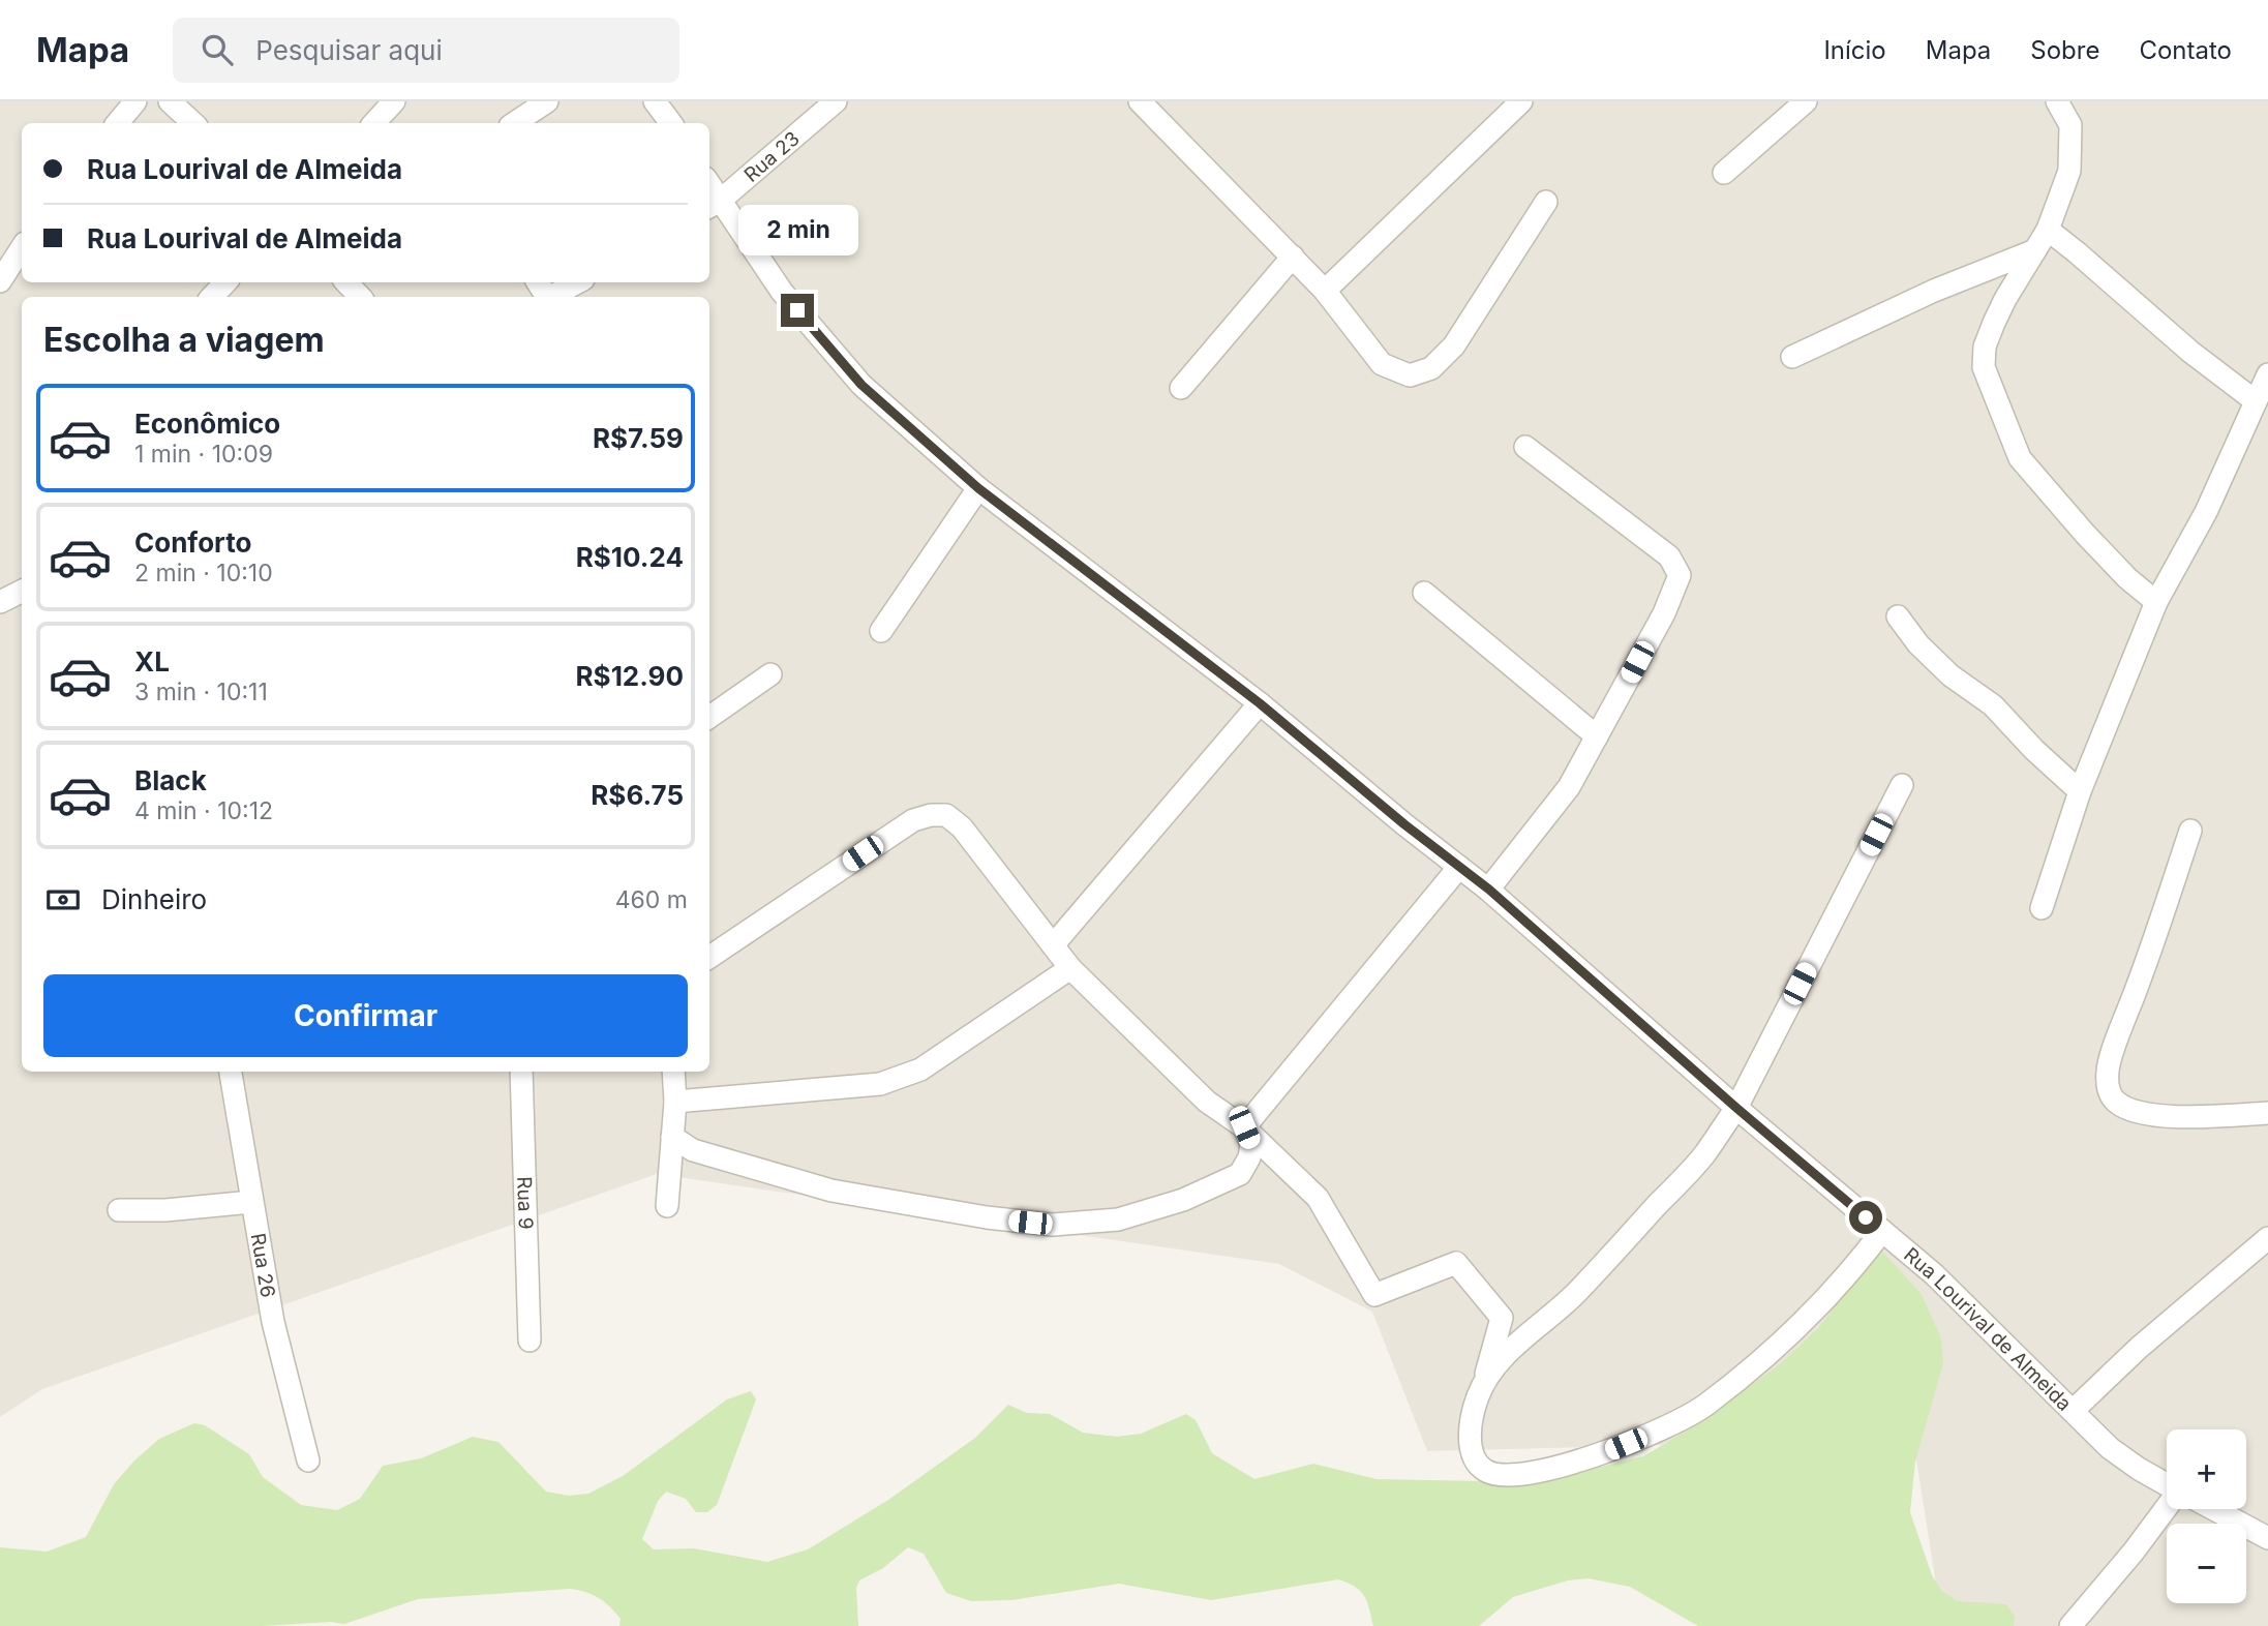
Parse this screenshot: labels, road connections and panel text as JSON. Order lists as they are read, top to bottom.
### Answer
{
  "streets": {
    "street": [
      "Rua 23",
      "Rua 9",
      "Rua 26",
      "Rua Lourival de Almeida"
    ]
  },
  "crossings": [
    ["Rua 23", "Rua Lourival de Almeida"]
  ],
  "page": {
    "header": "Mapa",
    "search": "Pesquisar aqui",
    "nav": [
      "Início",
      "Mapa",
      "Sobre",
      "Contato"
    ],
    "banner": ["Rua Lourival de Almeida", "Rua Lourival de Almeida"],
    "bubble": "2 min",
    "heading": "Escolha a viagem",
    "list": [
      {
        "name": "Econômico",
        "note": "1 min · 10:09",
        "value": "R$7.59"
      },
      {
        "name": "Conforto",
        "note": "2 min · 10:10",
        "value": "R$10.24"
      },
      {
        "name": "XL",
        "note": "3 min · 10:11",
        "value": "R$12.90"
      },
      {
        "name": "Black",
        "note": "4 min · 10:12",
        "value": "R$6.75"
      }
    ],
    "pay": ["Dinheiro", "460 m"],
    "buttons": "Confirmar",
    "map_buttons": ["+", "−"]
  }
}
